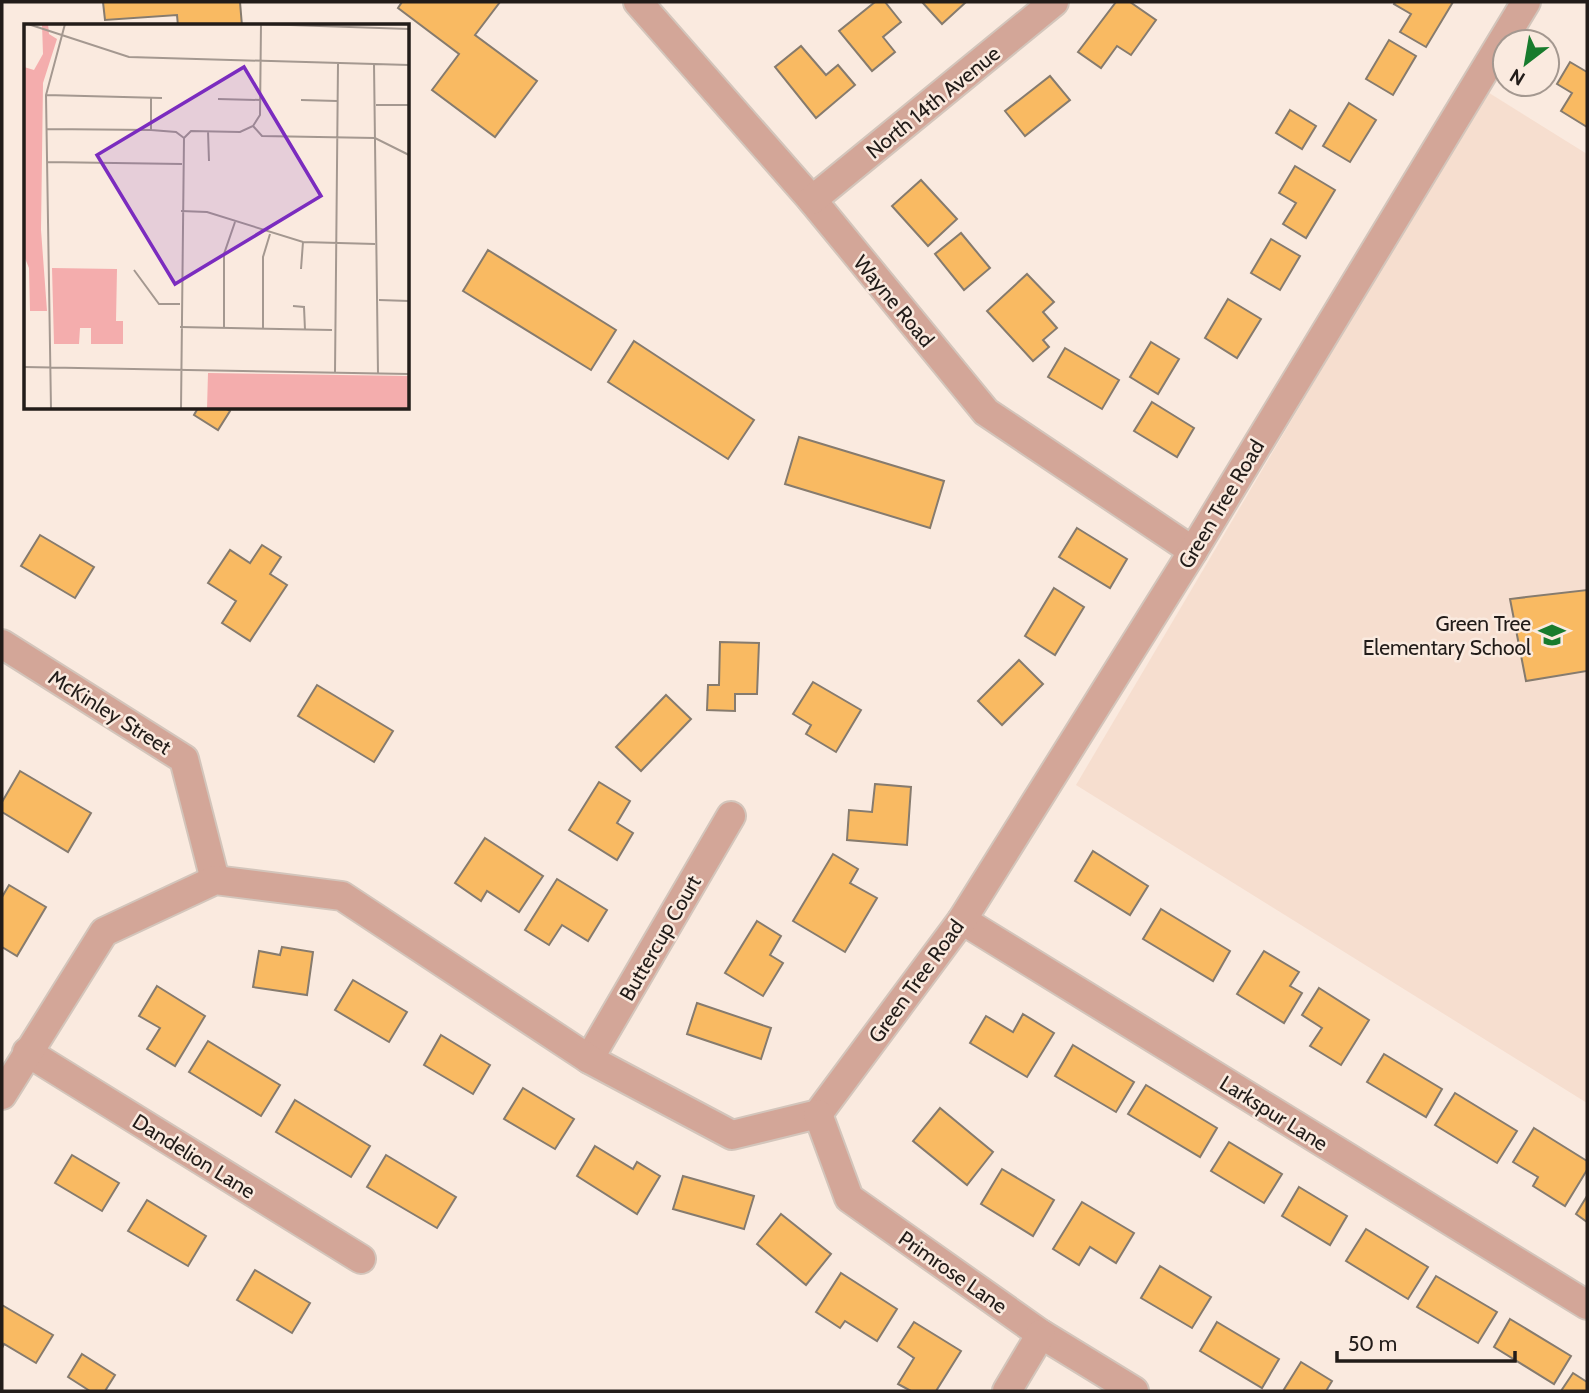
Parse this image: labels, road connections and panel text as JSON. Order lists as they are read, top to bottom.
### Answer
{
  "streets": {
    "street": [
      "North 14th Avenue",
      "Wayne Road",
      "Green Tree Road",
      "McKinley Street",
      "Buttercup Court",
      "Larkspur Lane",
      "Dandelion Lane",
      "Primrose Lane"
    ]
  },
  "crossings": [
    ["North 14th Avenue", "Wayne Road"],
    ["Wayne Road", "Green Tree Road"],
    ["Green Tree Road", "Larkspur Lane"],
    ["Green Tree Road", "Primrose Lane"]
  ],
  "places": {
    "school or university": ["Green Tree Elementary School"]
  },
  "scale_bar": "50 m",
  "north": "bottom left"
}
